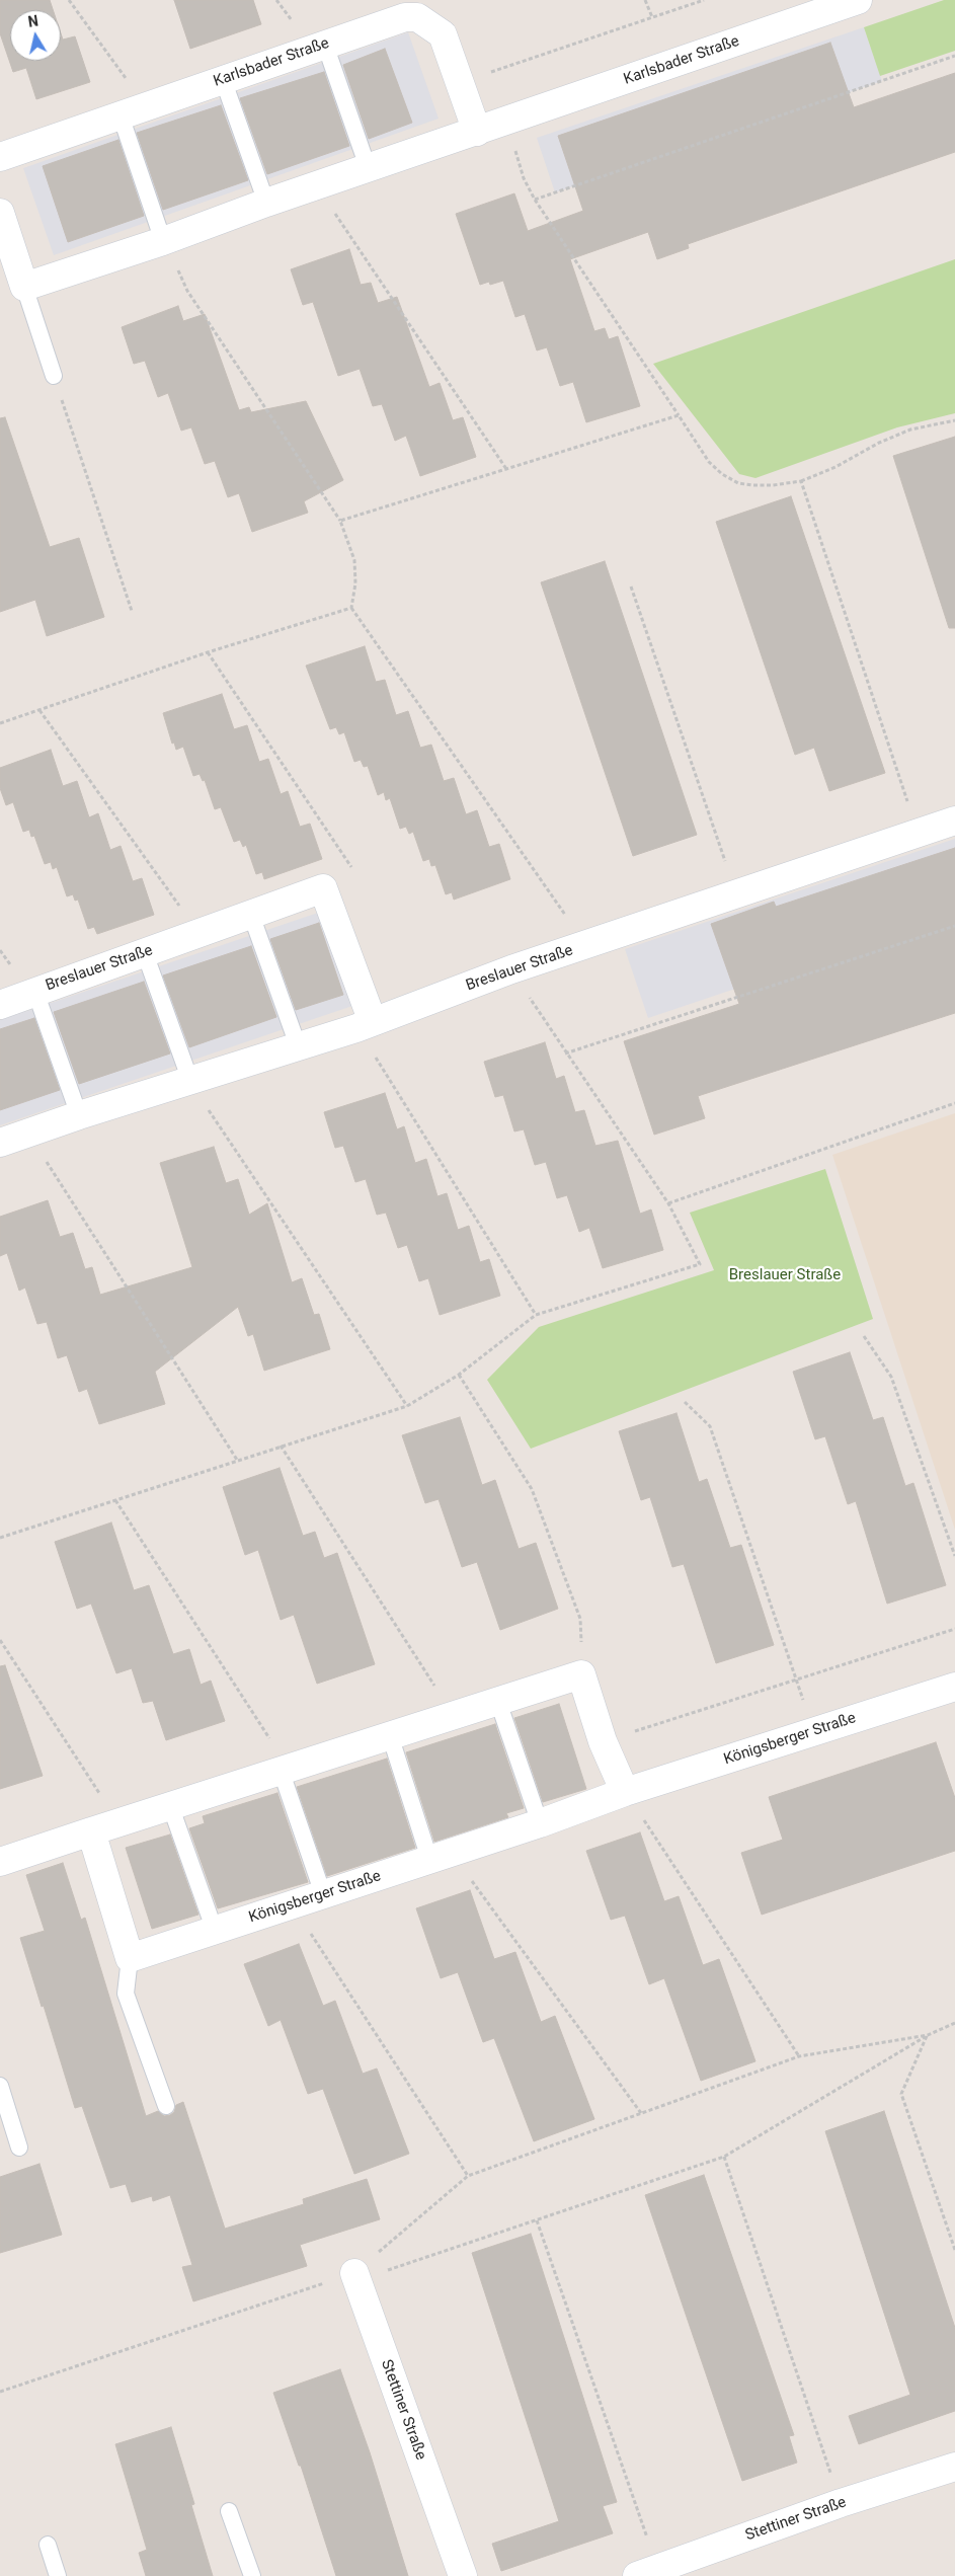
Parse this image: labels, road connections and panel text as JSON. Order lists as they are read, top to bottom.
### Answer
{
  "streets": {
    "street": [
      "Karlsbader Straße",
      "Breslauer Straße",
      "Königsberger Straße",
      "Stettiner Straße"
    ]
  },
  "parks": ["Breslauer Straße"],
  "north": "top"
}
